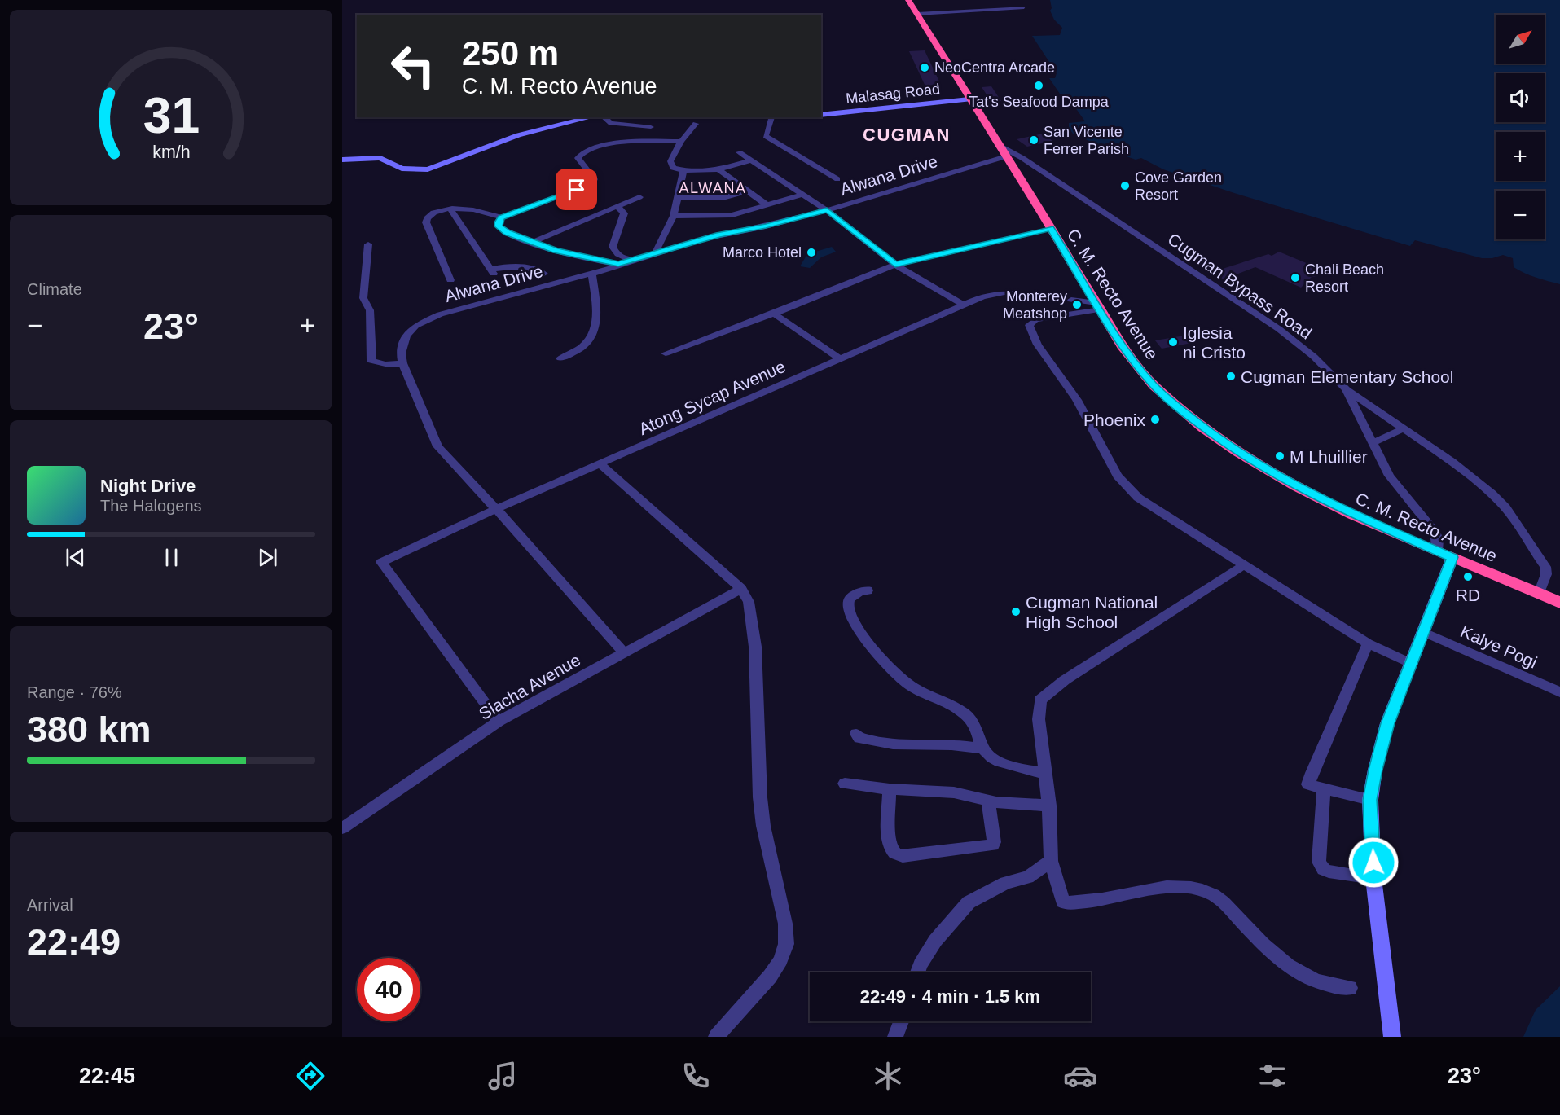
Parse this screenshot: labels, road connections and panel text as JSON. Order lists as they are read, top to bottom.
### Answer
{
  "streets": {
    "highway": ["C. M. Recto Avenue"],
    "street": [
      "Malasag Road",
      "Alwana Drive",
      "Cugman Bypass Road",
      "Atong Sycap Avenue",
      "Kalye Pogi",
      "Siacha Avenue"
    ]
  },
  "crossings": [
    ["Malasag Road", "C. M. Recto Avenue"],
    ["Alwana Drive", "Cugman Bypass Road"],
    ["Alwana Drive", "C. M. Recto Avenue"],
    ["Alwana Drive", "Atong Sycap Avenue"],
    ["Alwana Drive", "Siacha Avenue"],
    ["Cugman Bypass Road", "C. M. Recto Avenue"],
    ["C. M. Recto Avenue", "Atong Sycap Avenue"],
    ["Atong Sycap Avenue", "Siacha Avenue"]
  ],
  "districts": ["CUGMAN", "ALWANA"],
  "places": [
    "NeoCentra Arcade",
    "Tat's Seafood Dampa",
    "San Vicente Ferrer Parish",
    "Cove Garden Resort",
    "Marco Hotel",
    "Chali Beach Resort",
    "Monterey Meatshop",
    "Iglesia ni Cristo",
    "Cugman Elementary School",
    "Phoenix",
    "M Lhuillier",
    "RD",
    "Cugman National High School"
  ],
  "north": "top right",
  "page": {
    "map_buttons": ["+", "−"],
    "turn": ["250 m", "C. M. Recto Avenue"],
    "tile": [
      "Climate",
      ["Range · 76%", "380 km"],
      ["Arrival", "22:49"]
    ],
    "heat": ["−", "23°", "+"],
    "song": ["Night Drive", "The Halogens"],
    "limit": "40",
    "trip": "22:49 · 4 min · 1.5 km",
    "tabs": ["22:45", "23°"],
    "gauge": ["31", "km/h"]
  }
}
